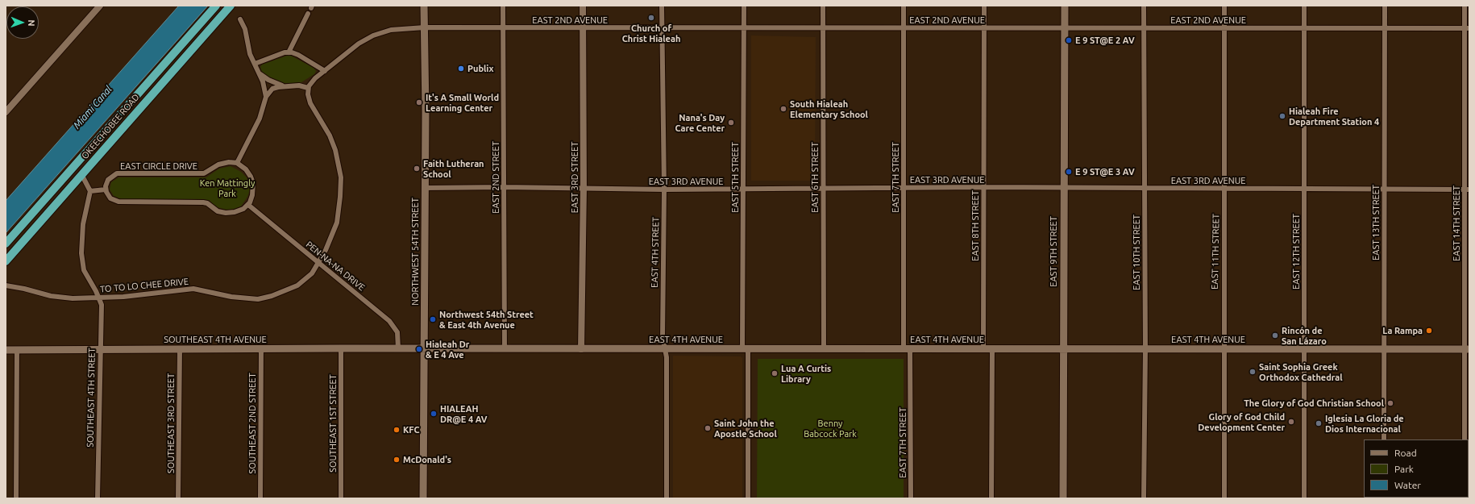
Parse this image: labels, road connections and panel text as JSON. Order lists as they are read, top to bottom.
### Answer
{
  "streets": {
    "highway": ["OKEECHOBEE ROAD"],
    "main road": [
      "NORTHWEST 54TH STREET",
      "EAST 9TH STREET",
      "SOUTHEAST 4TH AVENUE",
      "EAST 4TH AVENUE"
    ],
    "street": [
      "EAST 2ND AVENUE",
      "EAST CIRCLE DRIVE",
      "EAST 2ND STREET",
      "EAST 3RD STREET",
      "EAST 5TH STREET",
      "EAST 6TH STREET",
      "EAST 7TH STREET",
      "EAST 3RD AVENUE",
      "EAST 13TH STREET",
      "EAST 14TH STREET",
      "EAST 8TH STREET",
      "EAST 11TH STREET",
      "EAST 12TH STREET",
      "EAST 4TH STREET",
      "EAST 10TH STREET",
      "PEN-NA-NA DRIVE",
      "TO TO LO CHEE DRIVE",
      "SOUTHEAST 4TH STREET",
      "SOUTHEAST 3RD STREET",
      "SOUTHEAST 2ND STREET",
      "SOUTHEAST 1ST STREET"
    ]
  },
  "crossings": [
    ["EAST 2ND AVENUE", "EAST 2ND STREET"],
    ["EAST 2ND AVENUE", "EAST 3RD STREET"],
    ["EAST 2ND AVENUE", "EAST 5TH STREET"],
    ["EAST 2ND AVENUE", "EAST 6TH STREET"],
    ["EAST 2ND AVENUE", "EAST 7TH STREET"],
    ["EAST 2ND AVENUE", "EAST 13TH STREET"],
    ["EAST 2ND AVENUE", "EAST 14TH STREET"],
    ["EAST 2ND AVENUE", "EAST 8TH STREET"],
    ["EAST 2ND AVENUE", "NORTHWEST 54TH STREET"],
    ["EAST 2ND AVENUE", "EAST 9TH STREET"],
    ["EAST 2ND AVENUE", "EAST 11TH STREET"],
    ["EAST 2ND AVENUE", "EAST 12TH STREET"],
    ["EAST 2ND AVENUE", "EAST 4TH STREET"],
    ["EAST 2ND AVENUE", "EAST 10TH STREET"],
    ["EAST 2ND AVENUE", "TO TO LO CHEE DRIVE"],
    ["EAST 2ND STREET", "EAST 3RD AVENUE"],
    ["EAST 2ND STREET", "EAST 4TH AVENUE"],
    ["EAST 3RD STREET", "EAST 3RD AVENUE"],
    ["EAST 3RD STREET", "EAST 4TH AVENUE"],
    ["EAST 5TH STREET", "EAST 3RD AVENUE"],
    ["EAST 5TH STREET", "EAST 4TH AVENUE"],
    ["EAST 6TH STREET", "EAST 3RD AVENUE"],
    ["EAST 6TH STREET", "EAST 4TH AVENUE"],
    ["EAST 7TH STREET", "EAST 3RD AVENUE"],
    ["EAST 7TH STREET", "EAST 4TH AVENUE"],
    ["EAST 3RD AVENUE", "EAST 13TH STREET"],
    ["EAST 3RD AVENUE", "EAST 14TH STREET"],
    ["EAST 3RD AVENUE", "EAST 8TH STREET"],
    ["EAST 3RD AVENUE", "NORTHWEST 54TH STREET"],
    ["EAST 3RD AVENUE", "EAST 9TH STREET"],
    ["EAST 3RD AVENUE", "EAST 11TH STREET"],
    ["EAST 3RD AVENUE", "EAST 12TH STREET"],
    ["EAST 3RD AVENUE", "EAST 4TH STREET"],
    ["EAST 3RD AVENUE", "EAST 10TH STREET"],
    ["EAST 13TH STREET", "EAST 4TH AVENUE"],
    ["EAST 14TH STREET", "EAST 4TH AVENUE"],
    ["EAST 8TH STREET", "EAST 4TH AVENUE"],
    ["NORTHWEST 54TH STREET", "SOUTHEAST 4TH AVENUE"],
    ["NORTHWEST 54TH STREET", "EAST 4TH AVENUE"],
    ["EAST 9TH STREET", "EAST 4TH AVENUE"],
    ["EAST 11TH STREET", "EAST 4TH AVENUE"],
    ["EAST 12TH STREET", "EAST 4TH AVENUE"],
    ["EAST 4TH STREET", "EAST 4TH AVENUE"],
    ["EAST 10TH STREET", "EAST 4TH AVENUE"],
    ["PEN-NA-NA DRIVE", "TO TO LO CHEE DRIVE"],
    ["PEN-NA-NA DRIVE", "SOUTHEAST 4TH AVENUE"],
    ["TO TO LO CHEE DRIVE", "SOUTHEAST 4TH STREET"],
    ["SOUTHEAST 4TH AVENUE", "EAST 4TH AVENUE"],
    ["SOUTHEAST 4TH AVENUE", "SOUTHEAST 4TH STREET"],
    ["SOUTHEAST 4TH AVENUE", "SOUTHEAST 3RD STREET"],
    ["SOUTHEAST 4TH AVENUE", "SOUTHEAST 2ND STREET"],
    ["SOUTHEAST 4TH AVENUE", "SOUTHEAST 1ST STREET"]
  ],
  "water": ["Miami Canal"],
  "parks": ["Ken Mattingly Park", "Benny Babcock Park"],
  "places": [
    "Church of Christ Hialeah",
    "E 9 ST@E 2 AV",
    "Publix",
    "It's A Small World Learning Center",
    "South Hialeah Elementary School",
    "Hialeah Fire Department Station 4",
    "Nana's Day Care Center",
    "Faith Lutheran School",
    "E 9 ST@E 3 AV",
    "Northwest 54th Street & East 4th Avenue",
    "La Rampa",
    "Rincón de San Lázaro",
    "Hialeah Dr & E 4 Ave",
    "Saint Sophia Greek Orthodox Cathedral",
    "Lua A Curtis Library",
    "The Glory of God Christian School",
    "HIALEAH DR@E 4 AV",
    "Glory of God Child Development Center",
    "Iglesia La Gloria de Dios Internacional",
    "Saint John the Apostle School",
    "KFC",
    "McDonald's"
  ],
  "legend": ["Road", "Park", "Water"],
  "north": "right"
}
